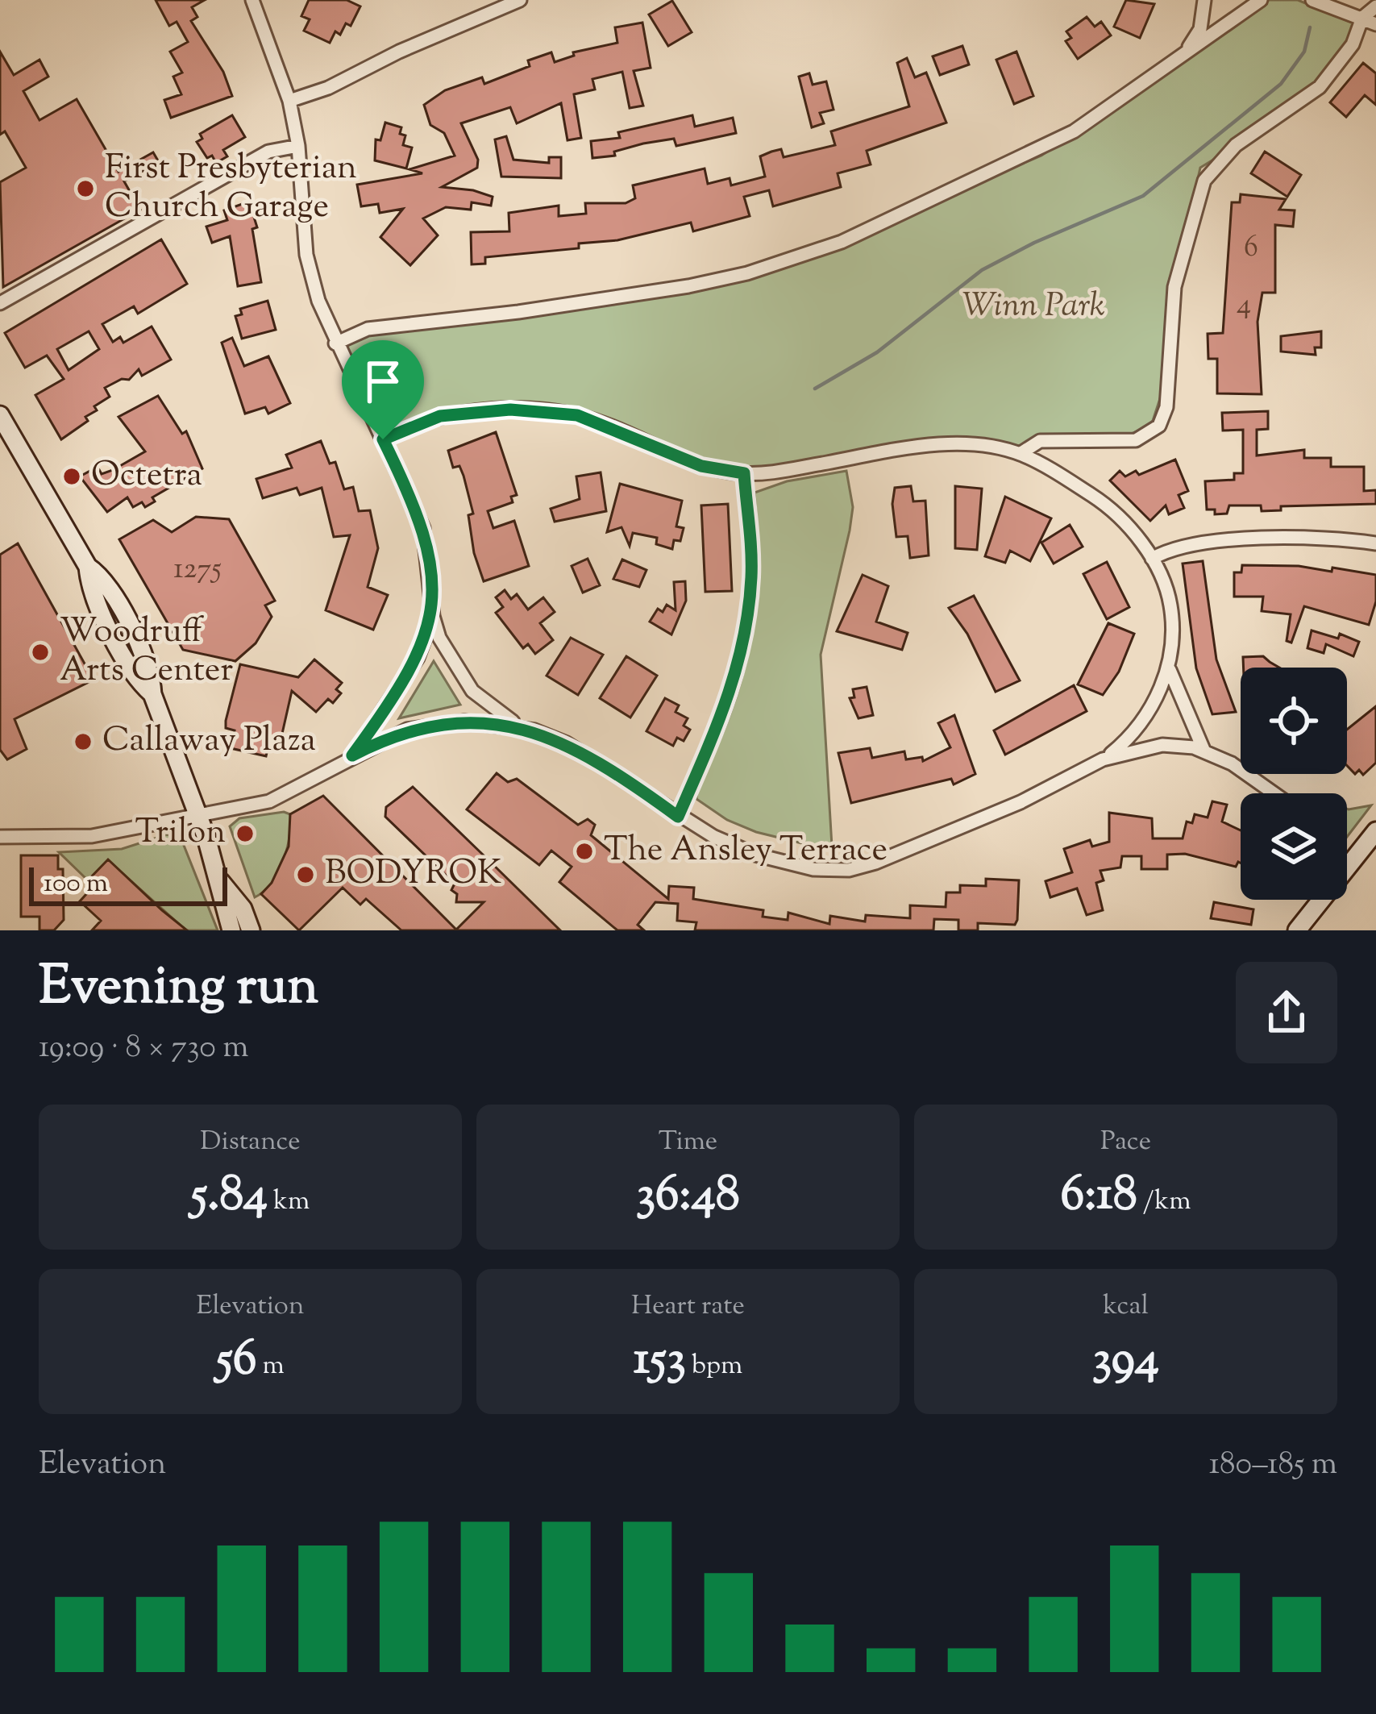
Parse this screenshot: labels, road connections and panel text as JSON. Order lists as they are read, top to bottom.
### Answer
{
  "parks": ["Winn Park"],
  "places": [
    "First Presbyterian Church Garage",
    "Octetra",
    "Woodruff Arts Center",
    "Callaway Plaza",
    "Trilon",
    "The Ansley Terrace",
    "BODYROK"
  ],
  "house_numbers": ["6", "4", "1275"],
  "scale_bar": "100 m",
  "page": {
    "scale": "100 m",
    "heading": ["Evening run", "19:09 · 8 × 730 m"],
    "stats": [
      ["Distance", "5.84 km"],
      ["Time", "36:48"],
      ["Pace", "6:18 /km"],
      ["Elevation", "56 m"],
      ["Heart rate", "153 bpm"],
      ["kcal", "394"]
    ],
    "chart": ["Elevation", "180–185 m"]
  }
}
